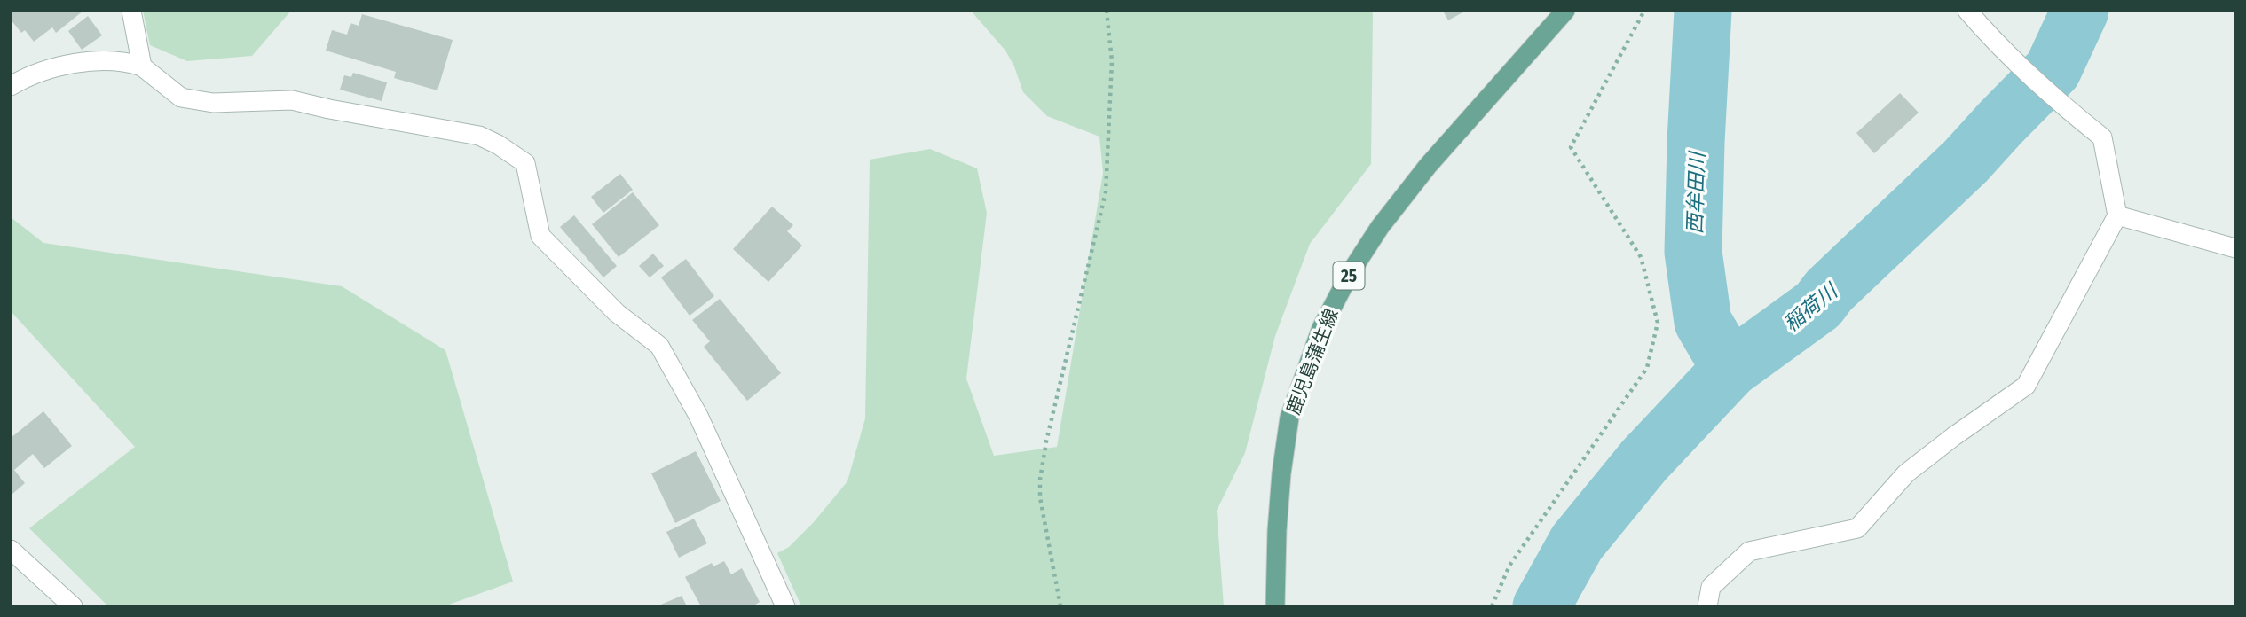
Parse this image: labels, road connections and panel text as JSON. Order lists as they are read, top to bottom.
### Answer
{
  "streets": {
    "main road": ["25", "鹿児島蒲生線"]
  },
  "water": ["西牟田川", "稲荷川"]
}
